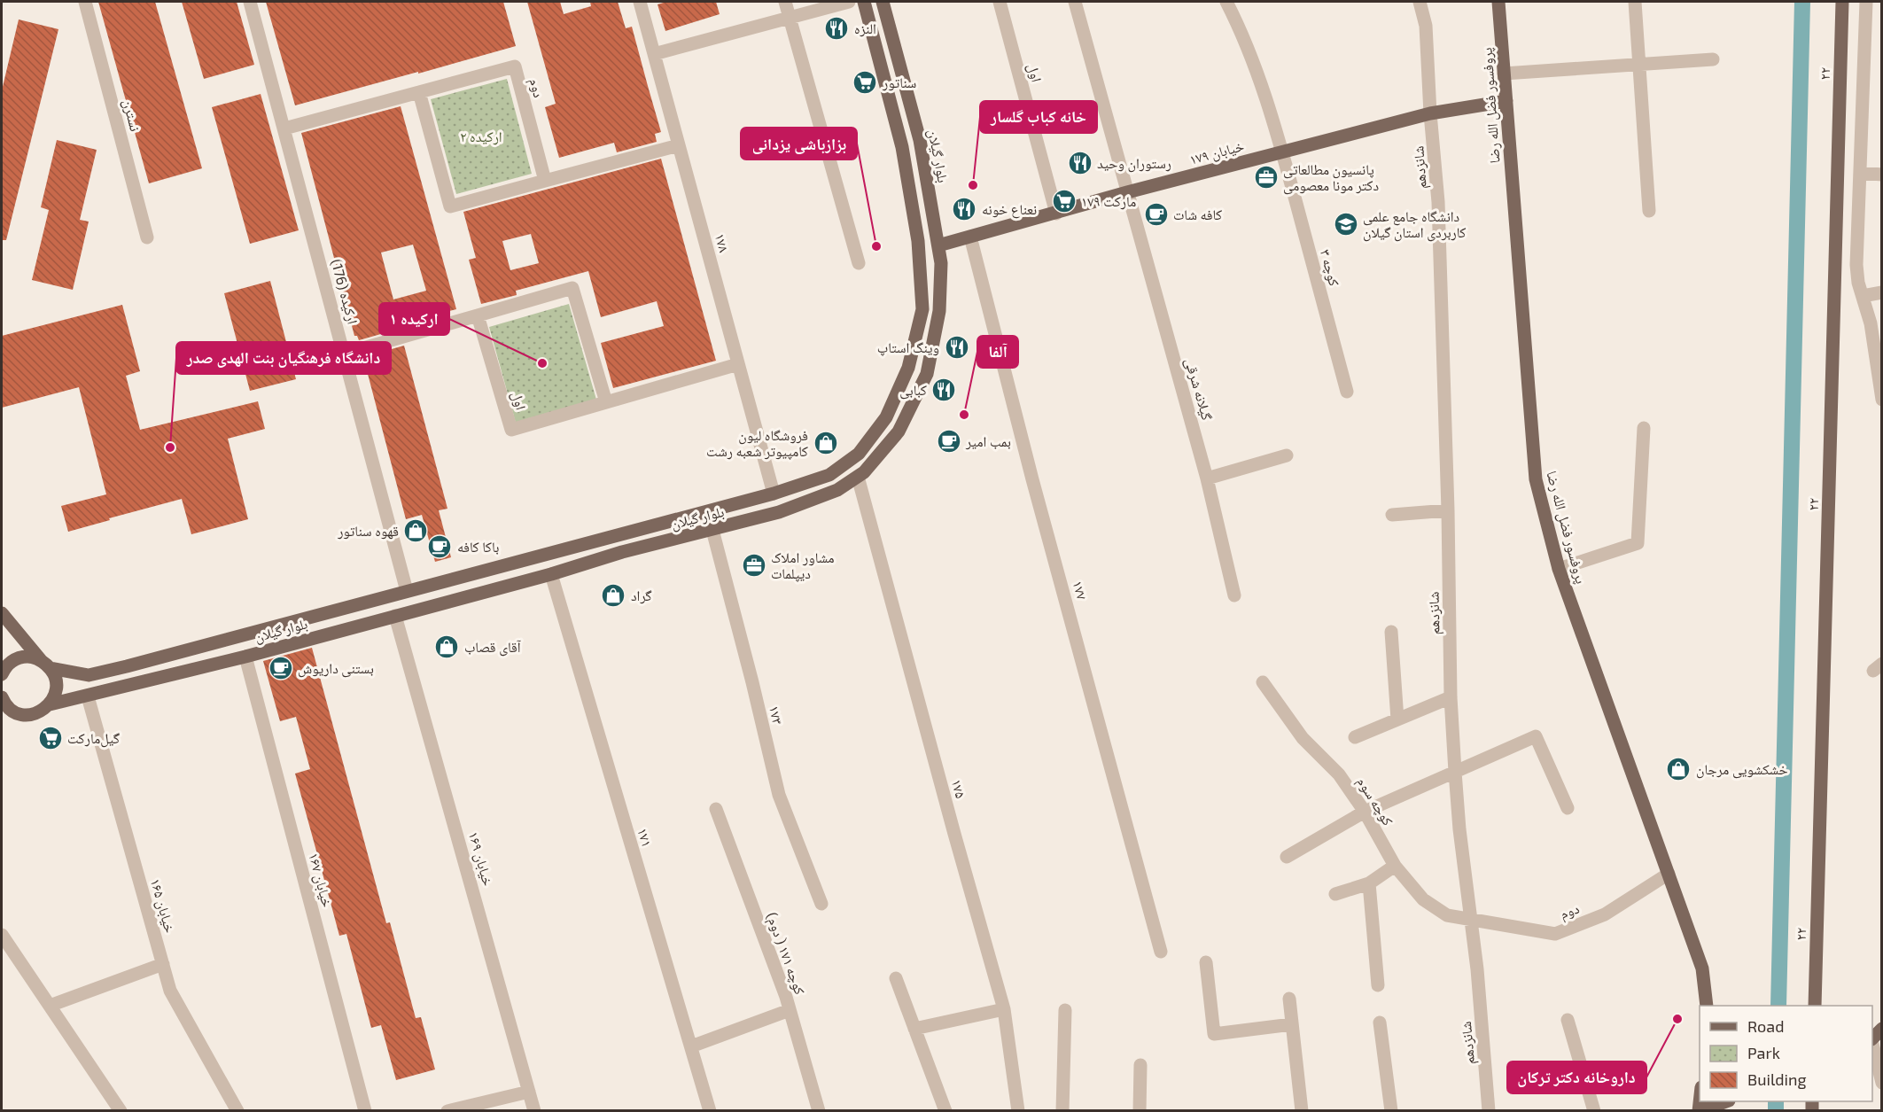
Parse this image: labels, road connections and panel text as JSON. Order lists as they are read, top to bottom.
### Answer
{
  "streets": {
    "main road": [
      "۲۲",
      "پروفسور فضل الله رضا",
      "خیابان ۱۷۹",
      "بلوار گیلان"
    ],
    "street": [
      "اول",
      "دوم",
      "نسترن",
      "شانزدهم",
      "۱۷۸",
      "کوچه ۳",
      "ارکیده (176)",
      "گیلانه شرقی",
      "۱۷۷",
      "۱۷۳",
      "۱۷۵",
      "کوچه سوم",
      "۱۷۱",
      "خیابان ۱۶۹",
      "خیابان ۱۶۷",
      "خیابان ۱۶۵",
      "کوچه ۱۷۱ ( دوم)"
    ]
  },
  "crossings": [
    ["اول", "خیابان ۱۷۹"],
    ["اول", "۱۷۸"],
    ["دوم", "پروفسور فضل الله رضا"],
    ["دوم", "شانزدهم"],
    ["دوم", "ارکیده (176)"],
    ["دوم", "کوچه سوم"],
    ["پروفسور فضل الله رضا", "خیابان ۱۷۹"],
    ["خیابان ۱۷۹", "بلوار گیلان"],
    ["خیابان ۱۷۹", "شانزدهم"],
    ["خیابان ۱۷۹", "کوچه ۳"],
    ["خیابان ۱۷۹", "گیلانه شرقی"],
    ["خیابان ۱۷۹", "۱۷۷"],
    ["بلوار گیلان", "۱۷۸"],
    ["بلوار گیلان", "ارکیده (176)"],
    ["بلوار گیلان", "۱۷۳"],
    ["بلوار گیلان", "۱۷۵"],
    ["بلوار گیلان", "۱۷۱"],
    ["بلوار گیلان", "خیابان ۱۶۹"],
    ["بلوار گیلان", "خیابان ۱۶۷"],
    ["بلوار گیلان", "خیابان ۱۶۵"],
    ["شانزدهم", "کوچه سوم"]
  ],
  "parks": ["ارکیده ۲"],
  "places": {
    "restaurant": [
      "النزه",
      "رستوران وحید",
      "نعناع خونه",
      "وینگ استاپ",
      "کبابی"
    ],
    "supermarket": ["سناتور", "۱۷۹ مارکت", "گیل‌مارکت"],
    "office": ["پانسیون مطالعاتی دکتر مونا معصومی", "مشاور املاک دیپلمات"],
    "other": [
      "خانه کباب گلسار",
      "بزازباشی یزدانی",
      "ارکیده ۱",
      "آلفا",
      "دانشگاه فرهنگیان بنت الهدی صدر",
      "داروخانه دکتر ترکان"
    ],
    "cafe": [
      "کافه شات",
      "بمب امیر",
      "باکا کافه",
      "بستنی داریوش"
    ],
    "school or university": ["دانشگاه جامع علمی کاربردی استان گیلان"],
    "shop": [
      "فروشگاه لیون کامپیوتر شعبه رشت",
      "قهوه سناتور",
      "گراد",
      "آقای قصاب",
      "خشکشویی مرجان"
    ]
  },
  "legend": ["Road", "Park", "Building"]
}
